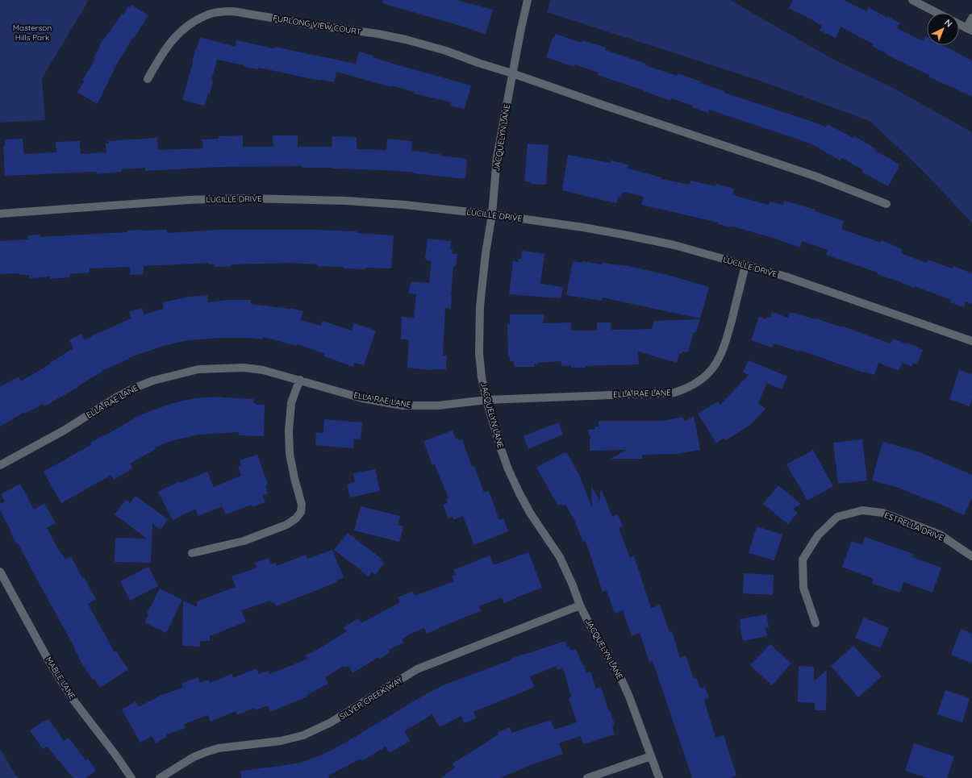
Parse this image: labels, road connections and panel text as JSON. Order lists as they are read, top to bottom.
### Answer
{
  "streets": {
    "street": [
      "FURLONG VIEW COURT",
      "JACQUELYN LANE",
      "LUCILLE DRIVE",
      "ELLA RAE LANE",
      "ESTRELLA DRIVE",
      "MABLE LANE",
      "SILVER CREEK WAY"
    ]
  },
  "crossings": [
    ["FURLONG VIEW COURT", "JACQUELYN LANE"],
    ["JACQUELYN LANE", "LUCILLE DRIVE"],
    ["JACQUELYN LANE", "ELLA RAE LANE"],
    ["JACQUELYN LANE", "SILVER CREEK WAY"],
    ["LUCILLE DRIVE", "ELLA RAE LANE"]
  ],
  "parks": ["Masterson Hills Park"],
  "north": "top right"
}
